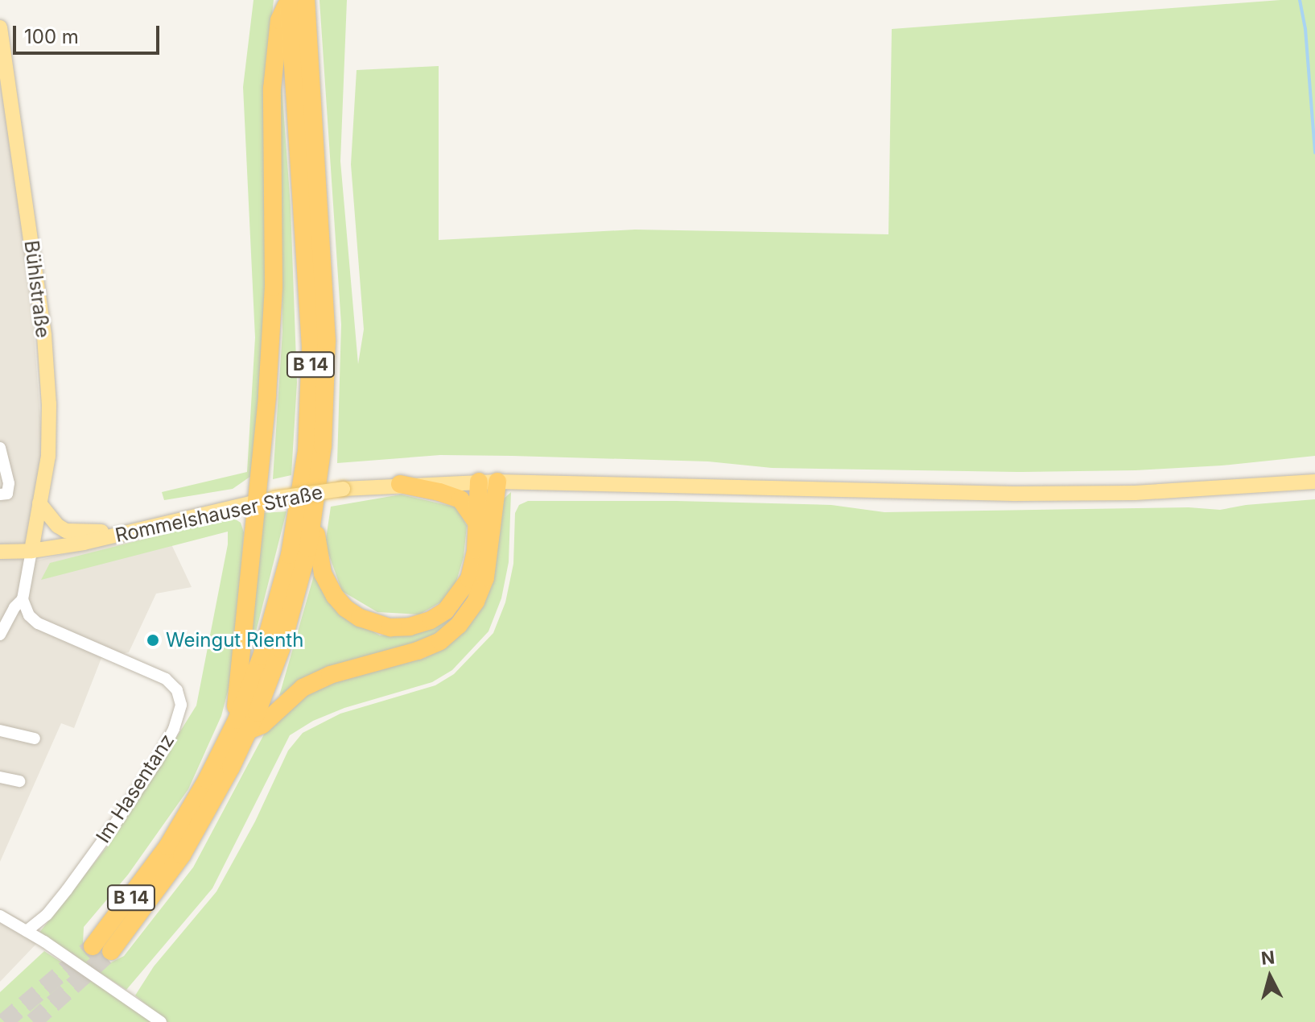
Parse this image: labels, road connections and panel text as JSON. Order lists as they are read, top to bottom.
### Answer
{
  "streets": {
    "highway": ["B 14"],
    "main road": ["Bühlstraße", "Rommelshauser Straße"],
    "street": ["Im Hasentanz"]
  },
  "crossings": [
    ["Bühlstraße", "Rommelshauser Straße"],
    ["B 14", "Rommelshauser Straße"]
  ],
  "places": ["Weingut Rienth"],
  "scale_bar": "100 m",
  "north": "top"
}
